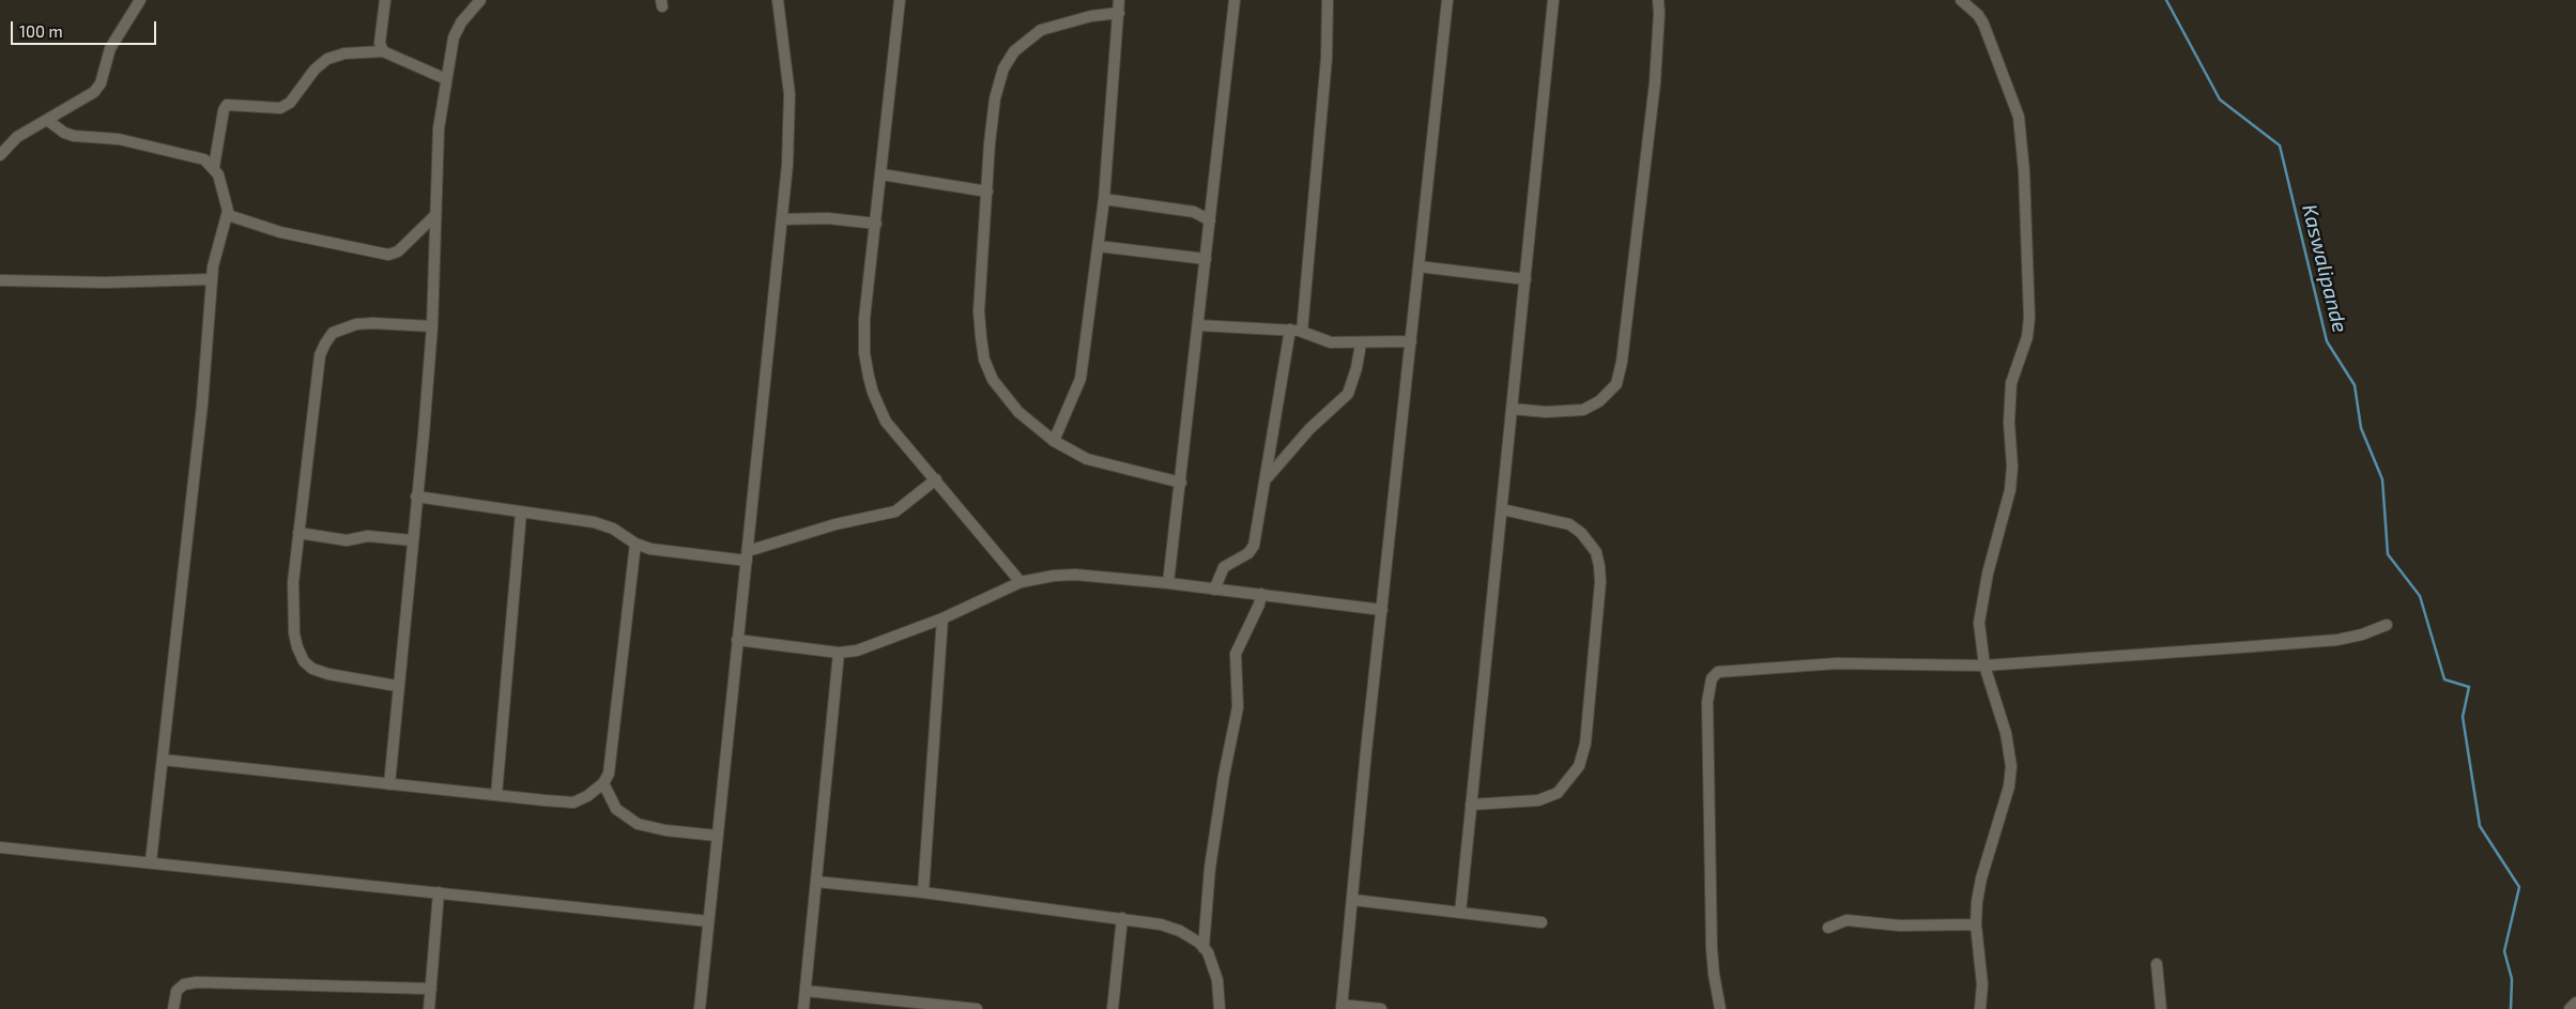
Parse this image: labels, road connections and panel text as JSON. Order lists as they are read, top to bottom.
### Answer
{
  "water": ["Kaswalipande"],
  "scale_bar": "100 m"
}
